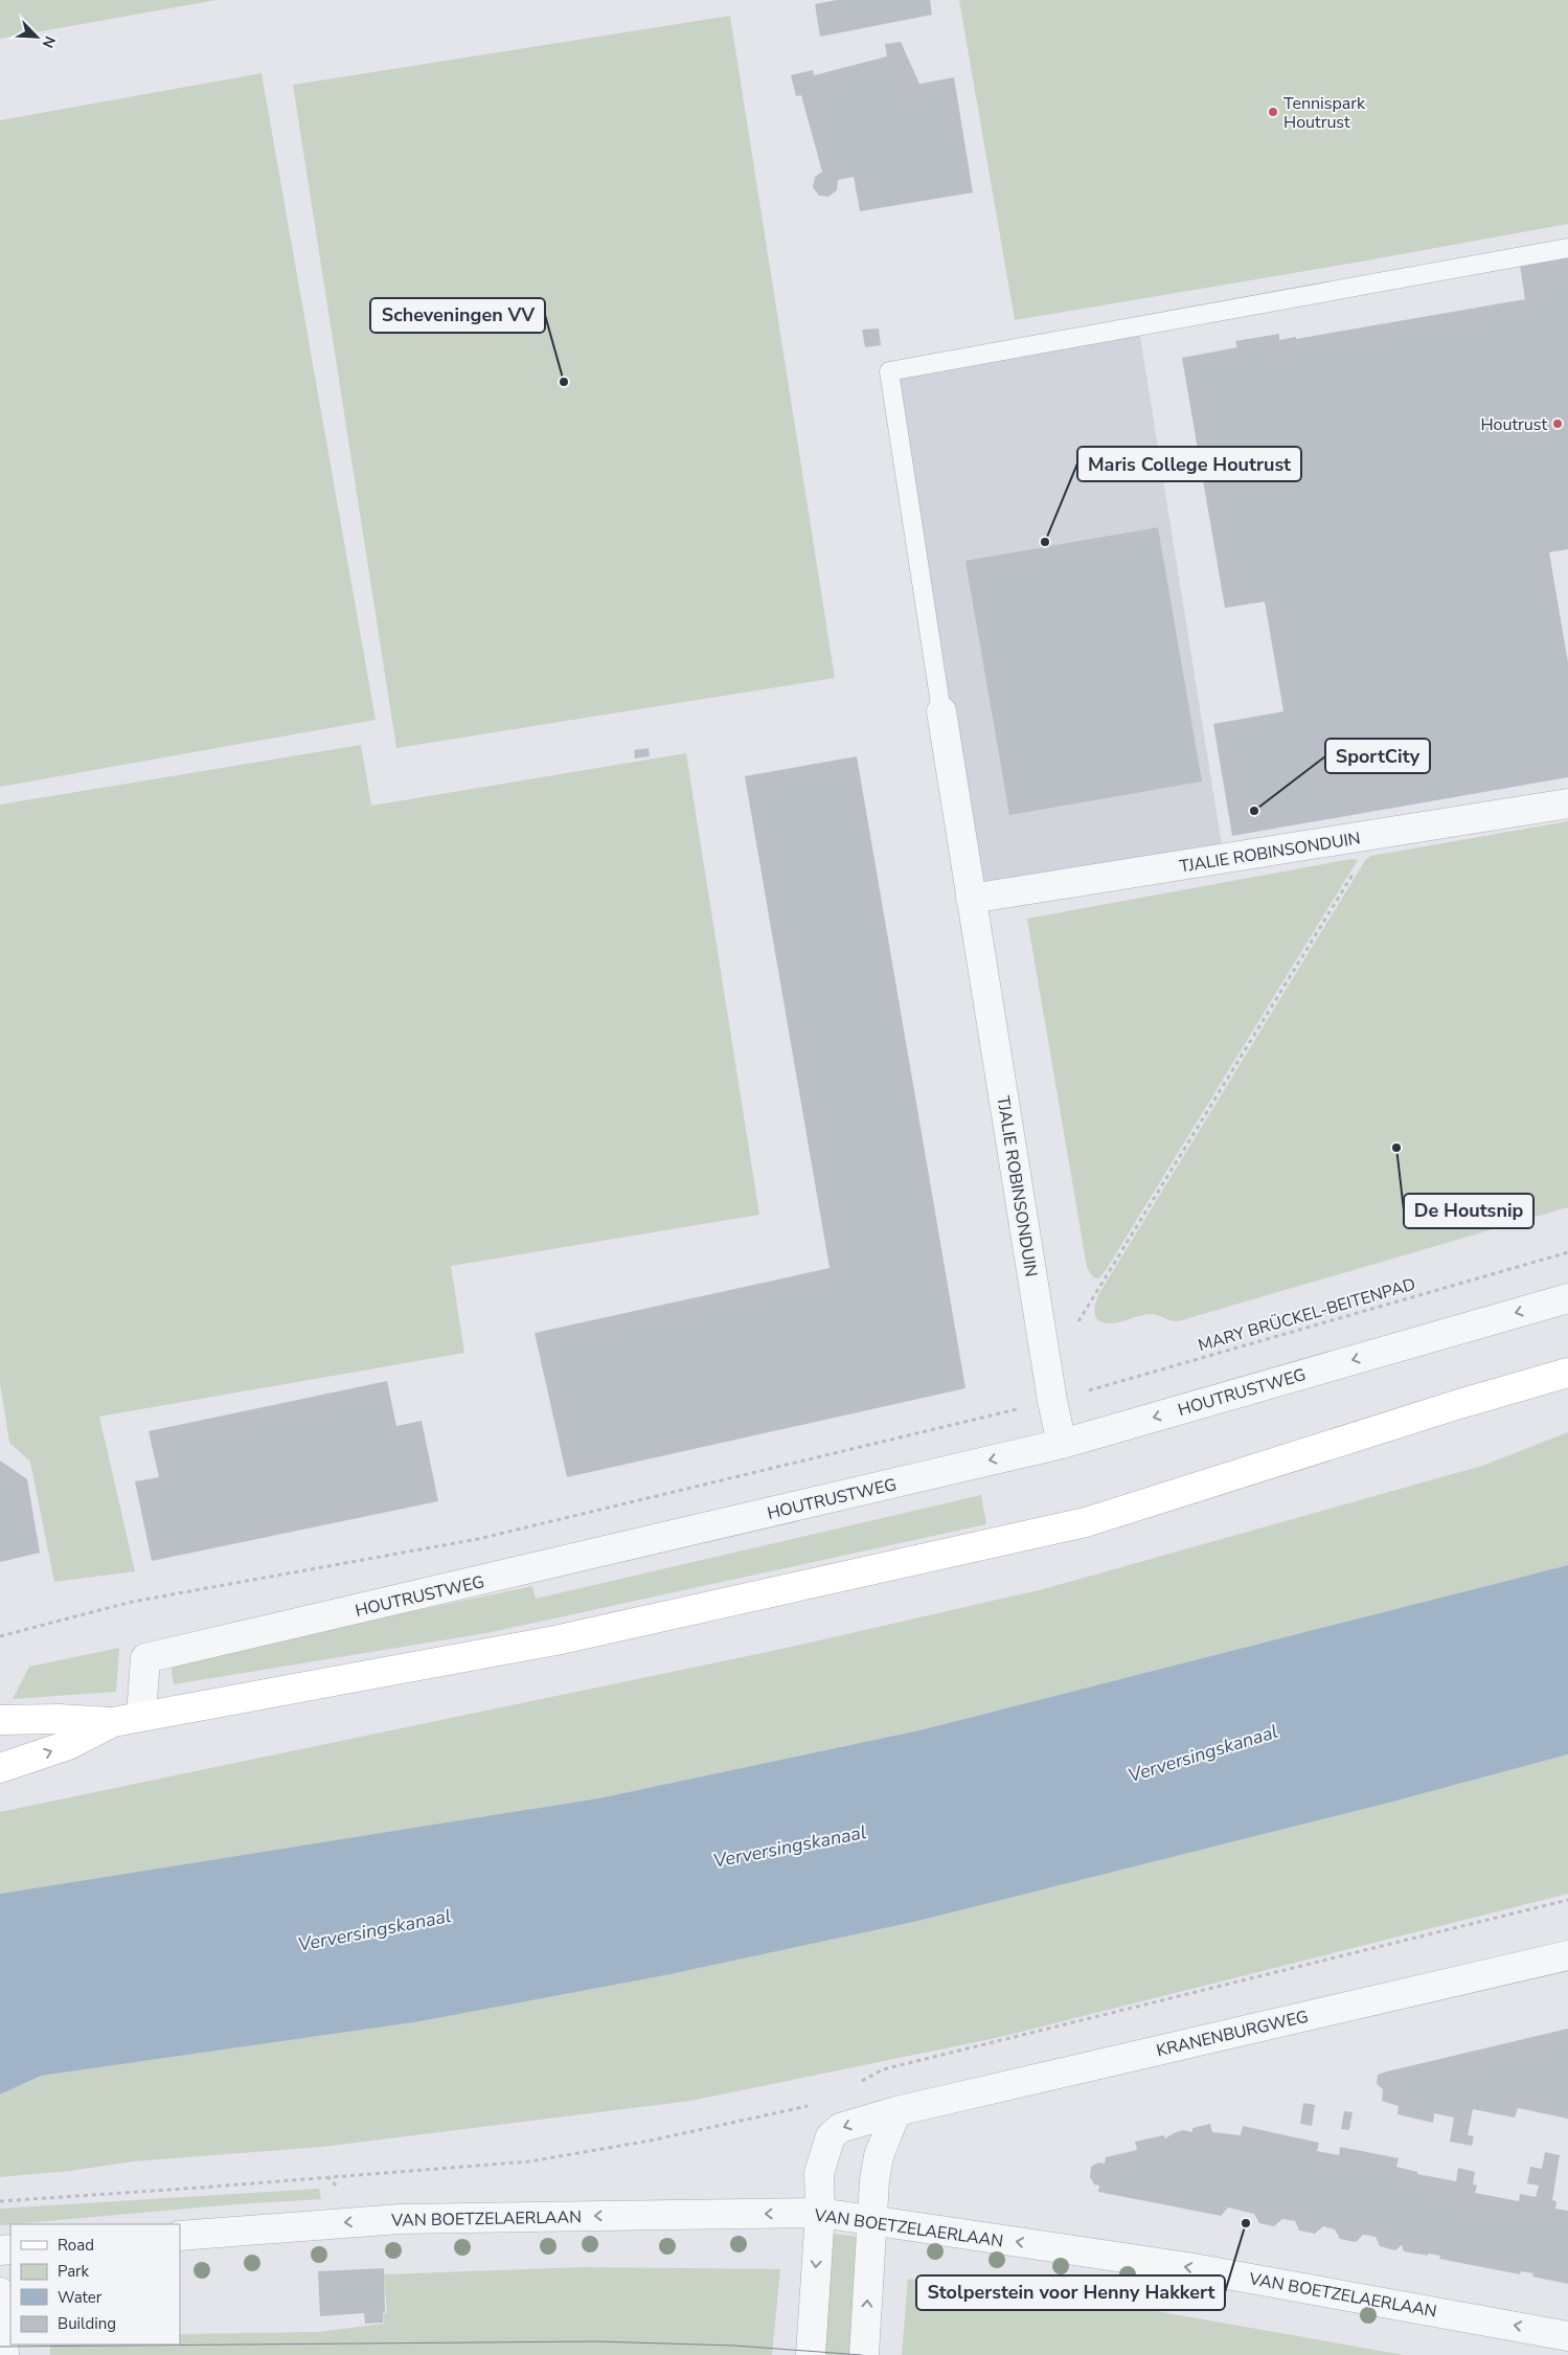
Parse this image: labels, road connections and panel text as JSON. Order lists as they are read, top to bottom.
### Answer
{
  "streets": {
    "street": [
      "TJALIE ROBINSONDUIN",
      "HOUTRUSTWEG",
      "KRANENBURGWEG",
      "VAN BOETZELAERLAAN"
    ],
    "path": ["MARY BRÜCKEL-BEITENPAD"]
  },
  "crossings": [
    ["TJALIE ROBINSONDUIN", "MARY BRÜCKEL-BEITENPAD"],
    ["TJALIE ROBINSONDUIN", "HOUTRUSTWEG"],
    ["KRANENBURGWEG", "VAN BOETZELAERLAAN"]
  ],
  "one_way": ["HOUTRUSTWEG", "VAN BOETZELAERLAAN"],
  "water": ["Verversingskanaal"],
  "places": [
    "Tennispark Houtrust",
    "Scheveningen VV",
    "Houtrust",
    "Maris College Houtrust",
    "SportCity",
    "De Houtsnip",
    "Stolperstein voor Henny Hakkert"
  ],
  "legend": [
    "Road",
    "Park",
    "Water",
    "Building"
  ],
  "north": "bottom right"
}
